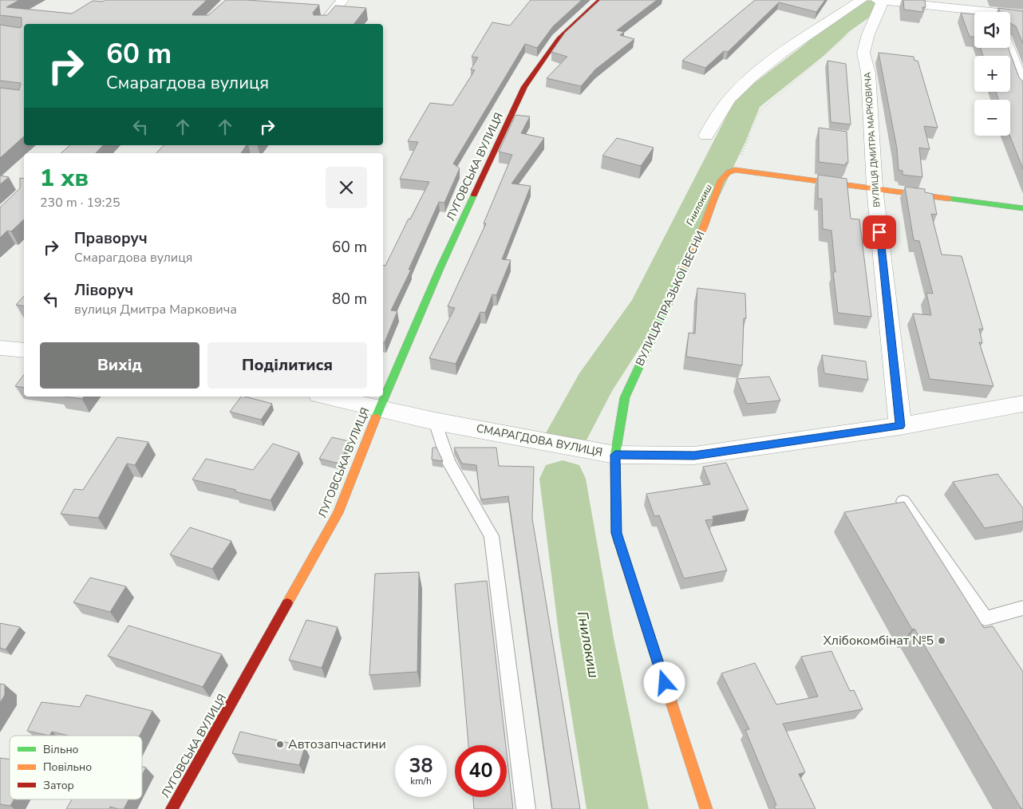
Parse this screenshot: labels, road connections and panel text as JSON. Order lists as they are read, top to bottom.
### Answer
{
  "streets": {
    "street": [
      "ВУЛИЦЯ ДМИТРА МАРКОВИЧА",
      "ЛУГОВСЬКА ВУЛИЦЯ",
      "ВУЛИЦЯ ПРАЗЬКОЇ ВЕСНИ",
      "СМАРАГДОВА ВУЛИЦЯ"
    ]
  },
  "crossings": [
    ["ВУЛИЦЯ ДМИТРА МАРКОВИЧА", "СМАРАГДОВА ВУЛИЦЯ"],
    ["ЛУГОВСЬКА ВУЛИЦЯ", "СМАРАГДОВА ВУЛИЦЯ"],
    ["ВУЛИЦЯ ПРАЗЬКОЇ ВЕСНИ", "СМАРАГДОВА ВУЛИЦЯ"]
  ],
  "water": ["Гнилокиш"],
  "places": ["Хлібокомбінат №5", "Автозапчастини"],
  "legend": ["Вільно", "Повільно", "Затор"],
  "page": {
    "map_buttons": ["+", "−"],
    "turn": ["60 m", "Смарагдова вулиця"],
    "heading": ["1 хв", "230 m · 19:25"],
    "list": [
      {
        "name": "Праворуч",
        "note": "Смарагдова вулиця",
        "value": "60 m"
      },
      {
        "name": "Ліворуч",
        "note": "вулиця Дмитра Марковича",
        "value": "80 m"
      }
    ],
    "buttons": ["Вихід", "Поділитися"],
    "speed": "38 km/h",
    "limit": "40"
  }
}
